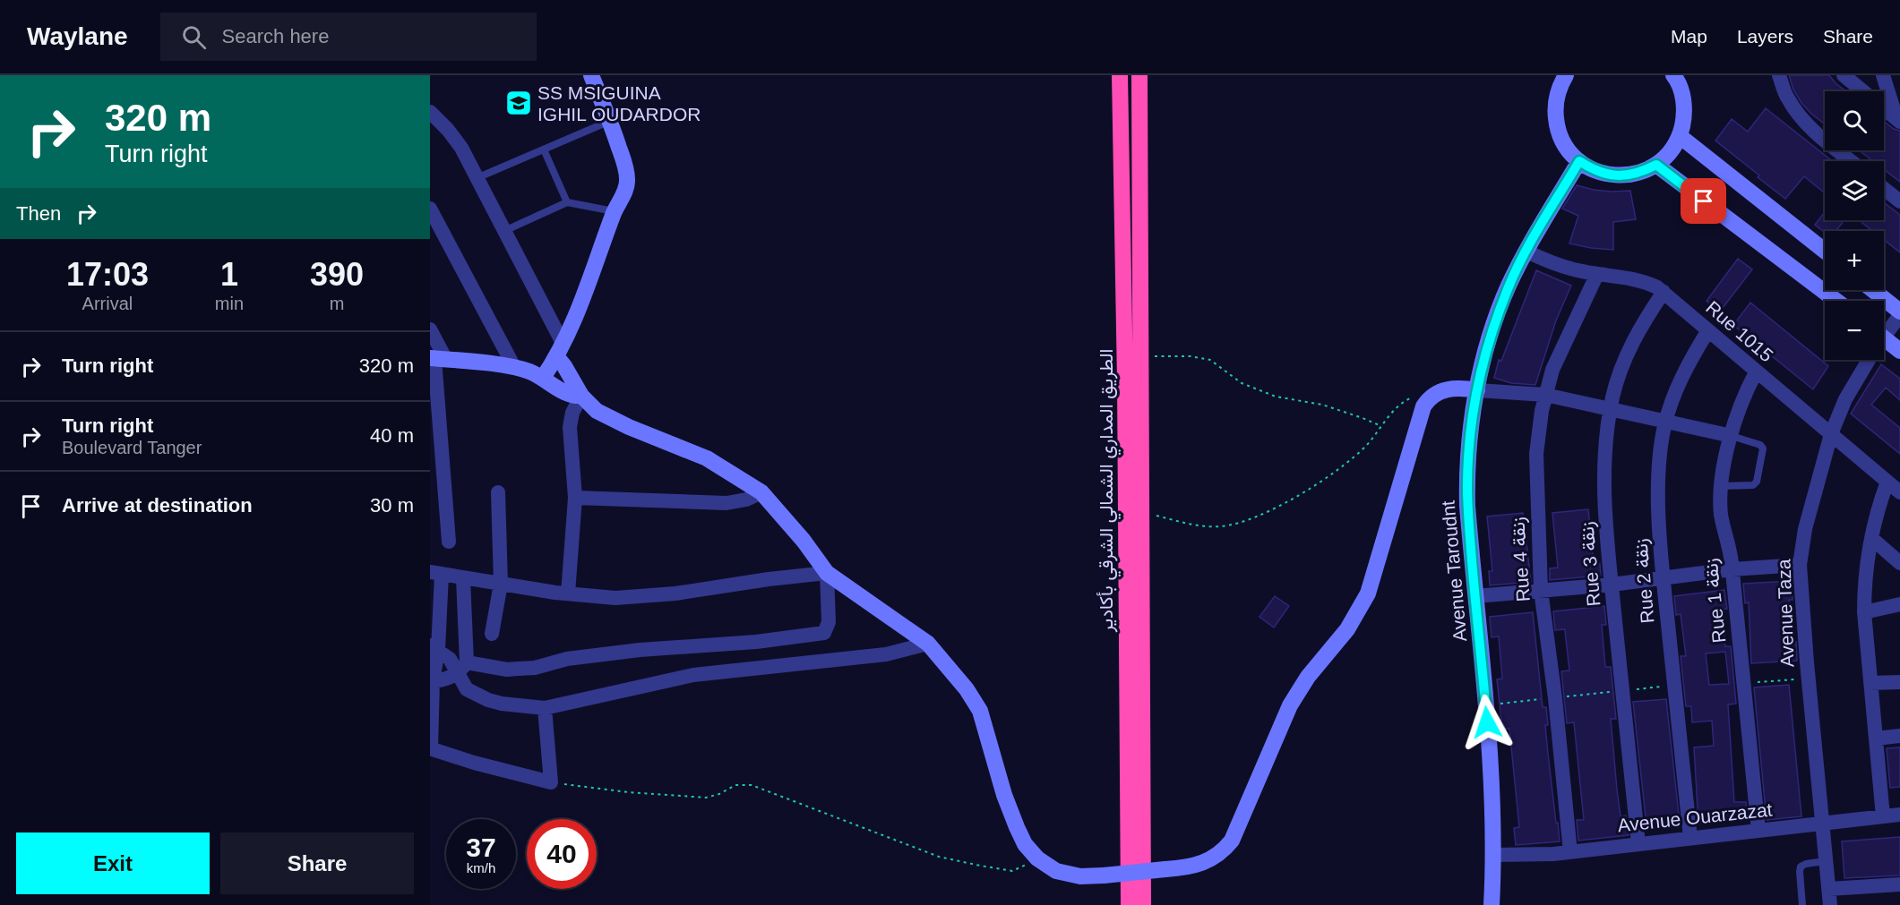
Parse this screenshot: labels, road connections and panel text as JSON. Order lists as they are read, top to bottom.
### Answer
{
  "streets": {
    "highway": ["الطريق المداري الشمالي الشرقي بأكادير"],
    "street": [
      "Rue 1015",
      "Rue 4 زنقة",
      "Rue 3 زنقة",
      "Avenue Taroudnt",
      "Rue 2 زنقة",
      "Rue 1 زنقة",
      "Avenue Taza",
      "Avenue Ouarzazat"
    ]
  },
  "crossings": [
    ["Rue 1015", "Rue 4 زنقة"],
    ["Rue 1015", "Rue 3 زنقة"],
    ["Rue 1015", "Avenue Taroudnt"],
    ["Rue 1015", "Rue 2 زنقة"],
    ["Rue 1015", "Rue 1 زنقة"],
    ["Rue 1015", "Avenue Taza"],
    ["Rue 4 زنقة", "Avenue Ouarzazat"],
    ["Rue 3 زنقة", "Avenue Ouarzazat"],
    ["Avenue Taroudnt", "Avenue Ouarzazat"],
    ["Rue 2 زنقة", "Avenue Ouarzazat"],
    ["Rue 1 زنقة", "Avenue Ouarzazat"],
    ["Avenue Taza", "Avenue Ouarzazat"]
  ],
  "places": {
    "school or university": ["SS MSIGUINA IGHIL OUDARDOR"]
  },
  "page": {
    "header": "Waylane",
    "search": "Search here",
    "nav": ["Map", "Layers", "Share"],
    "turn": ["320 m", "Turn right"],
    "map_buttons": ["+", "−"],
    "then": "Then",
    "eta": [
      "17:03",
      "Arrival",
      "1",
      "min",
      "390",
      "m"
    ],
    "list": [
      {
        "name": "Turn right",
        "value": "320 m"
      },
      {
        "name": "Turn right",
        "note": "Boulevard Tanger",
        "value": "40 m"
      },
      {
        "name": "Arrive at destination",
        "value": "30 m"
      }
    ],
    "speed": "37 km/h",
    "limit": "40",
    "buttons": ["Exit", "Share"]
  }
}
